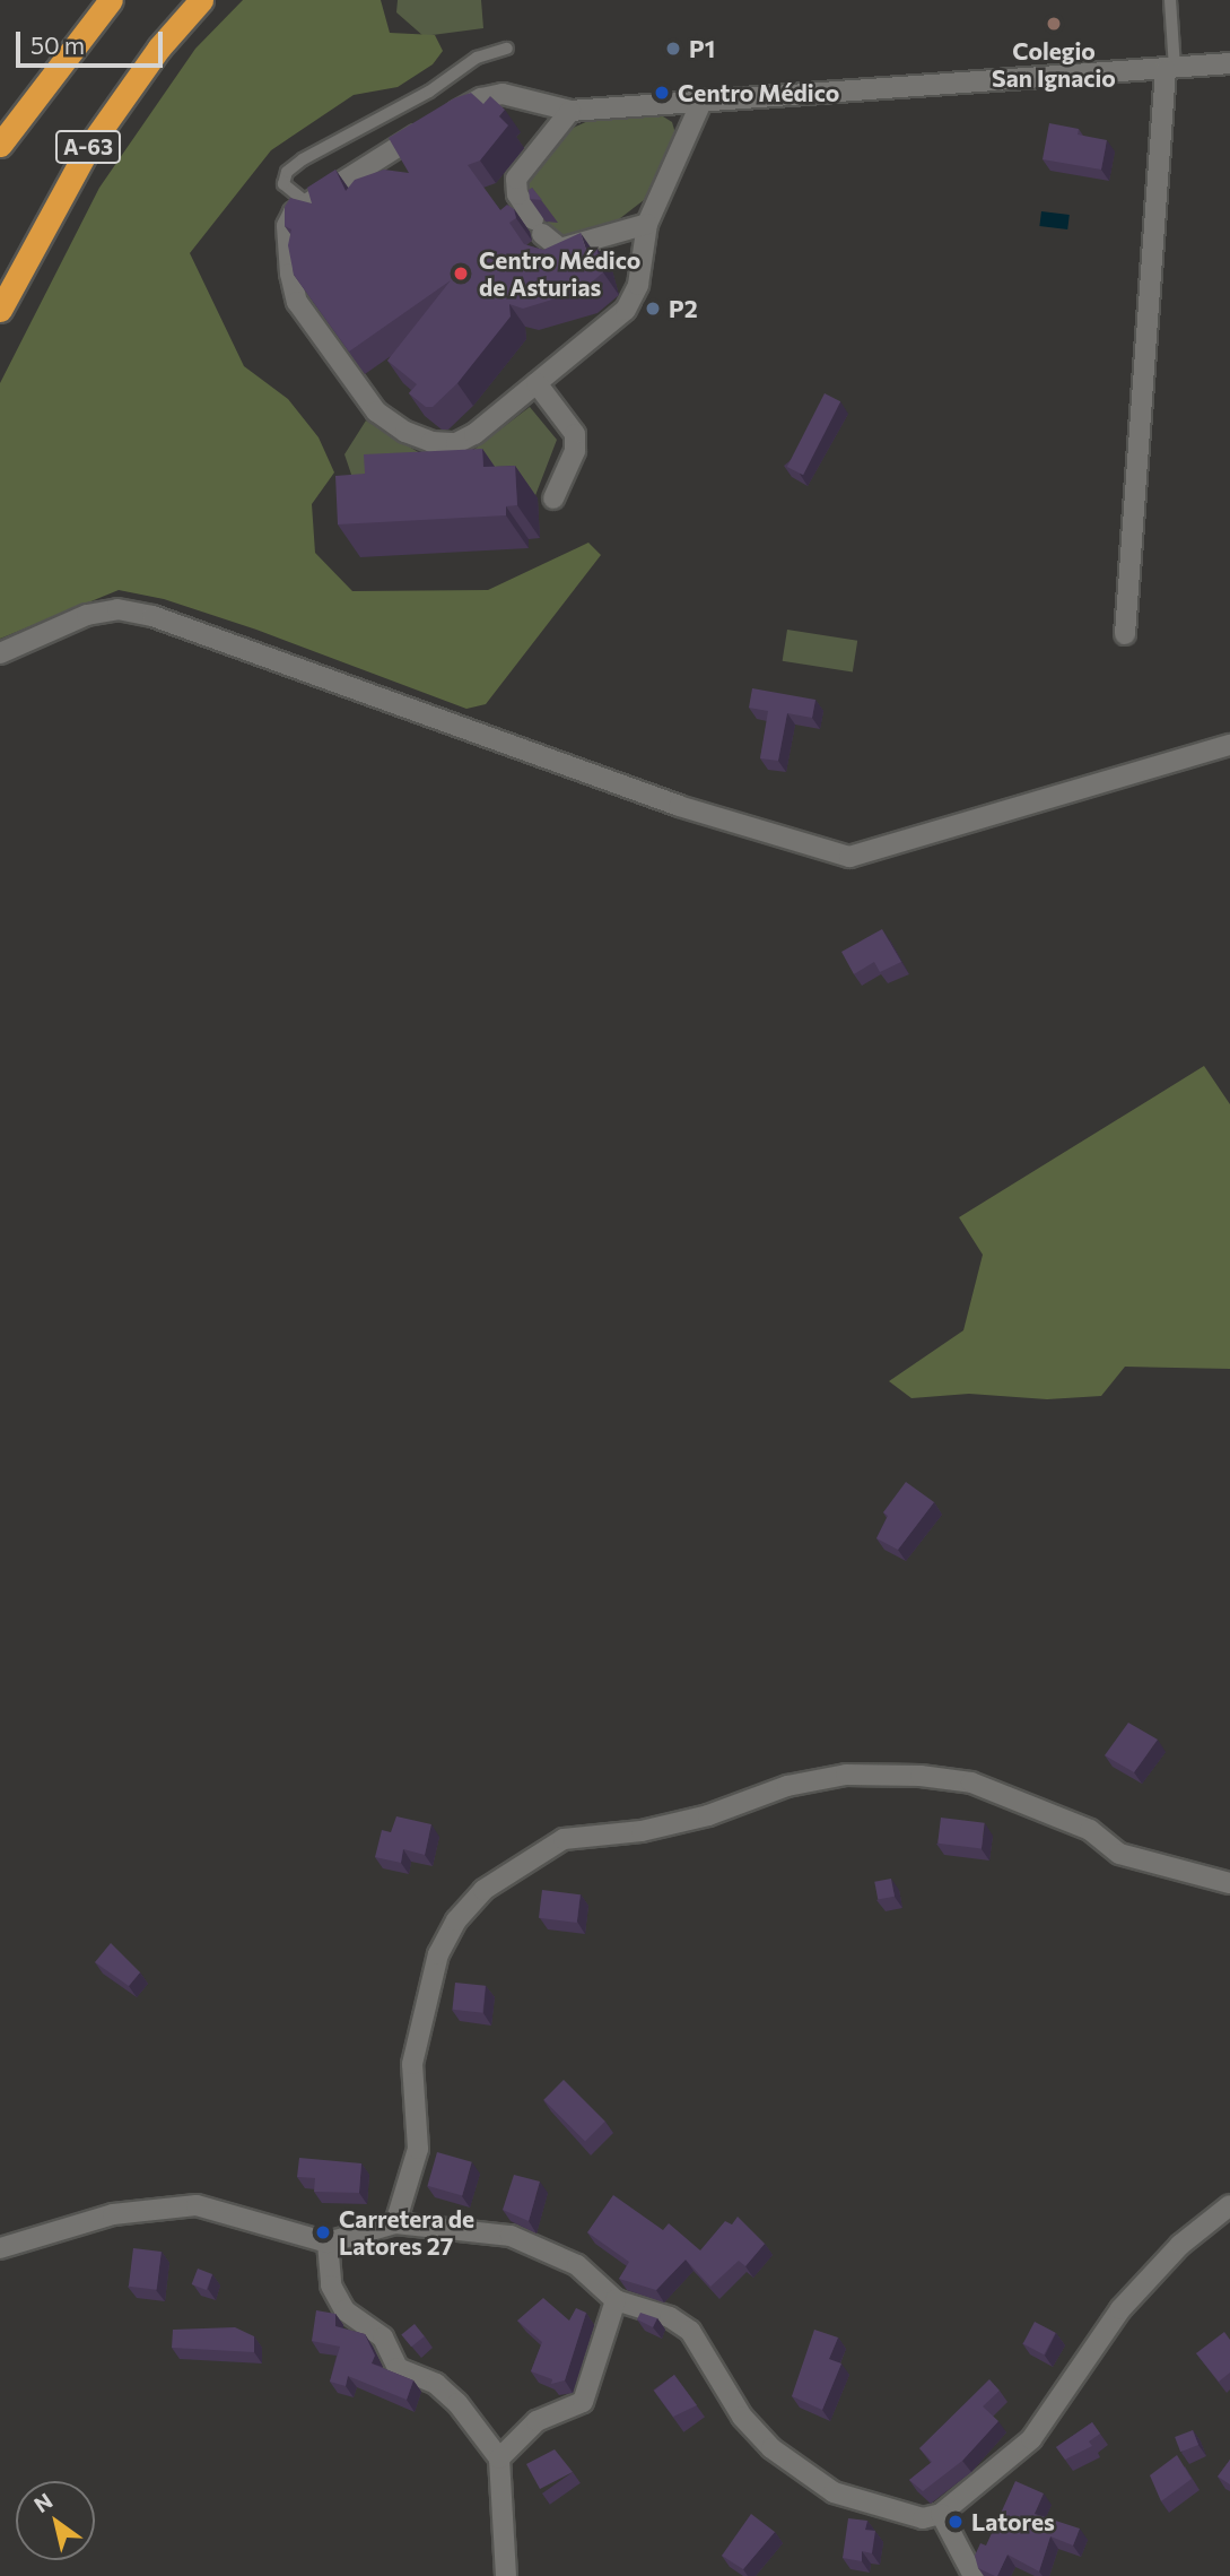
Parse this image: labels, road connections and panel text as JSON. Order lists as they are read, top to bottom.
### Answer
{
  "streets": {
    "highway": ["A-63"]
  },
  "places": [
    "Colegio San Ignacio",
    "P1",
    "Centro Médico",
    "Centro Médico de Asturias",
    "P2",
    "Carretera de Latores 27",
    "Latores"
  ],
  "scale_bar": "50 m",
  "north": "top left"
}
